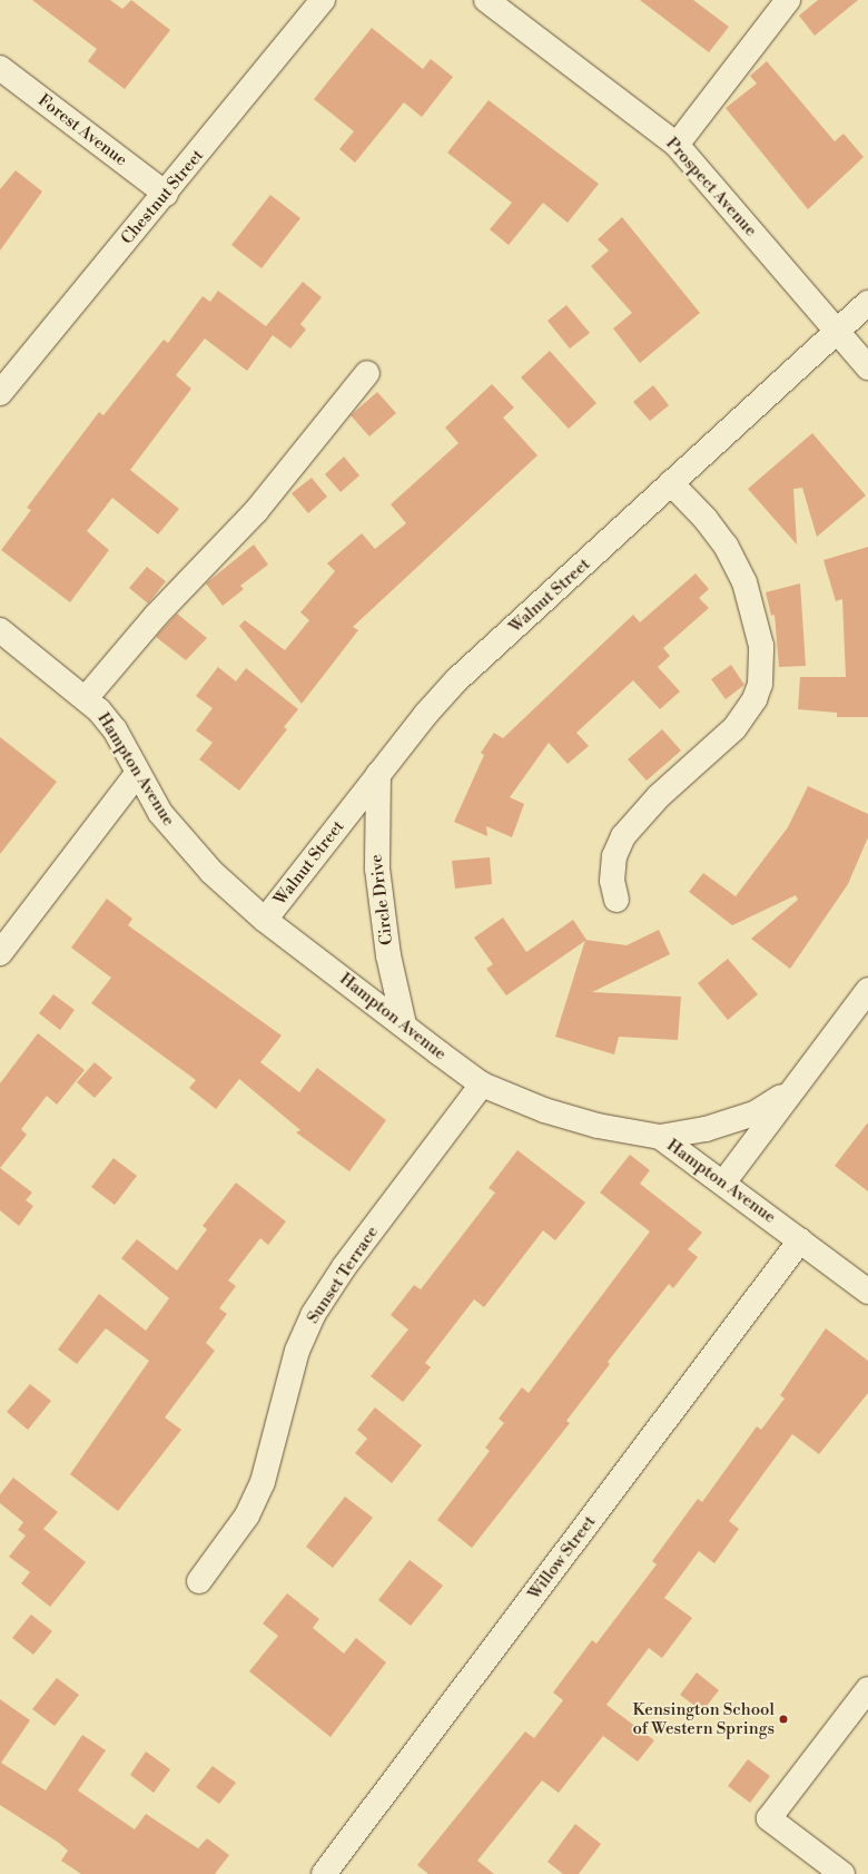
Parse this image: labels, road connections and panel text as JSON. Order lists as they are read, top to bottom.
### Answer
{
  "streets": {
    "street": [
      "Forest Avenue",
      "Prospect Avenue",
      "Chestnut Street",
      "Walnut Street",
      "Hampton Avenue",
      "Circle Drive",
      "Sunset Terrace",
      "Willow Street"
    ]
  },
  "crossings": [
    ["Forest Avenue", "Chestnut Street"],
    ["Prospect Avenue", "Walnut Street"],
    ["Walnut Street", "Hampton Avenue"],
    ["Walnut Street", "Circle Drive"],
    ["Hampton Avenue", "Circle Drive"],
    ["Hampton Avenue", "Sunset Terrace"],
    ["Hampton Avenue", "Willow Street"]
  ],
  "places": ["Kensington School of Western Springs"]
}
